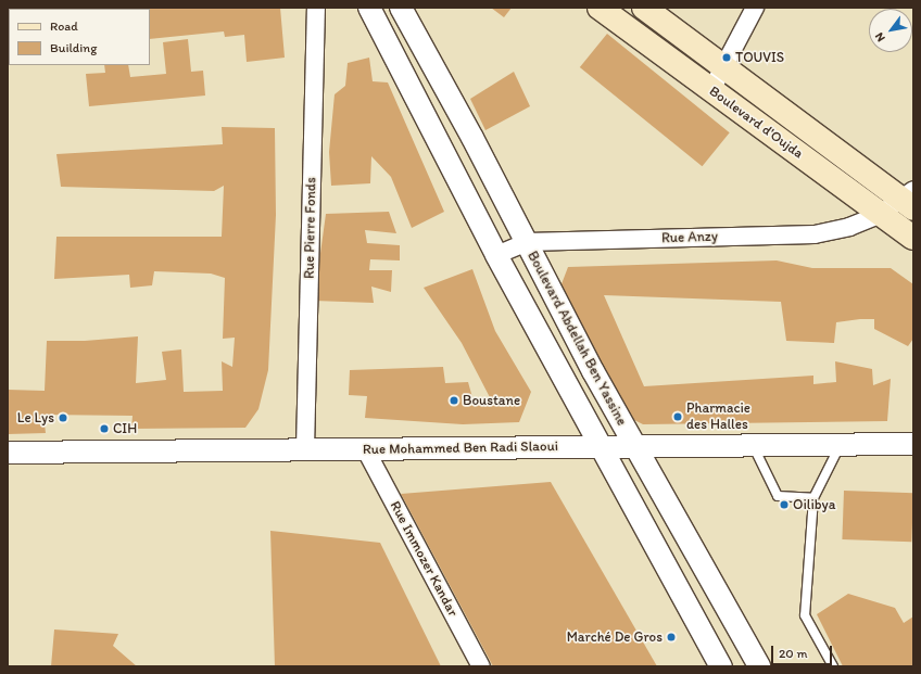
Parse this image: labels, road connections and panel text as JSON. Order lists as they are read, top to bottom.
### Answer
{
  "streets": {
    "main road": ["Boulevard d'Oujda"],
    "street": [
      "Rue Pierre Fonds",
      "Rue Anzy",
      "Boulevard Abdellah Ben Yassine",
      "Rue Mohammed Ben Radi Slaoui",
      "Rue Immozer Kandar"
    ]
  },
  "crossings": [
    ["Boulevard d'Oujda", "Rue Anzy"],
    ["Rue Pierre Fonds", "Rue Mohammed Ben Radi Slaoui"],
    ["Rue Anzy", "Boulevard Abdellah Ben Yassine"],
    ["Boulevard Abdellah Ben Yassine", "Rue Mohammed Ben Radi Slaoui"],
    ["Rue Mohammed Ben Radi Slaoui", "Rue Immozer Kandar"]
  ],
  "places": [
    "TOUVIS",
    "Boustane",
    "Pharmacie des Halles",
    "Le Lys",
    "CIH",
    "Oilibya",
    "Marché De Gros"
  ],
  "legend": ["Road", "Building"],
  "scale_bar": "20 m",
  "north": "bottom left"
}
